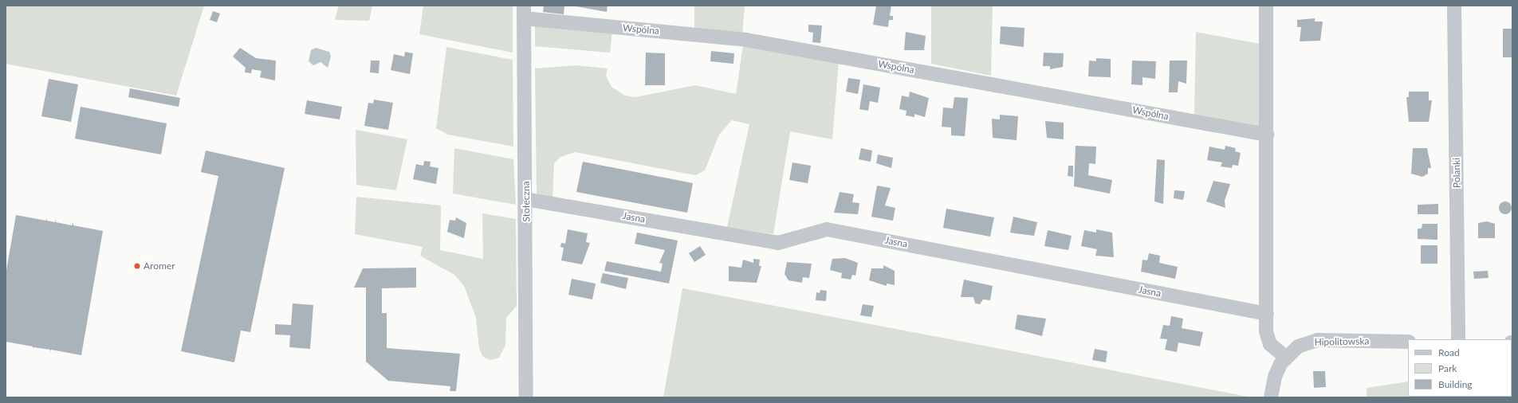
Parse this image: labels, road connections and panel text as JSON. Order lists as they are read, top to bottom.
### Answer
{
  "streets": {
    "street": [
      "Wspólna",
      "Polanki",
      "Stołeczna",
      "Jasna",
      "Hipolitowska"
    ]
  },
  "crossings": [
    ["Wspólna", "Stołeczna"],
    ["Stołeczna", "Jasna"]
  ],
  "places": ["Aromer"],
  "legend": ["Road", "Park", "Building"]
}
